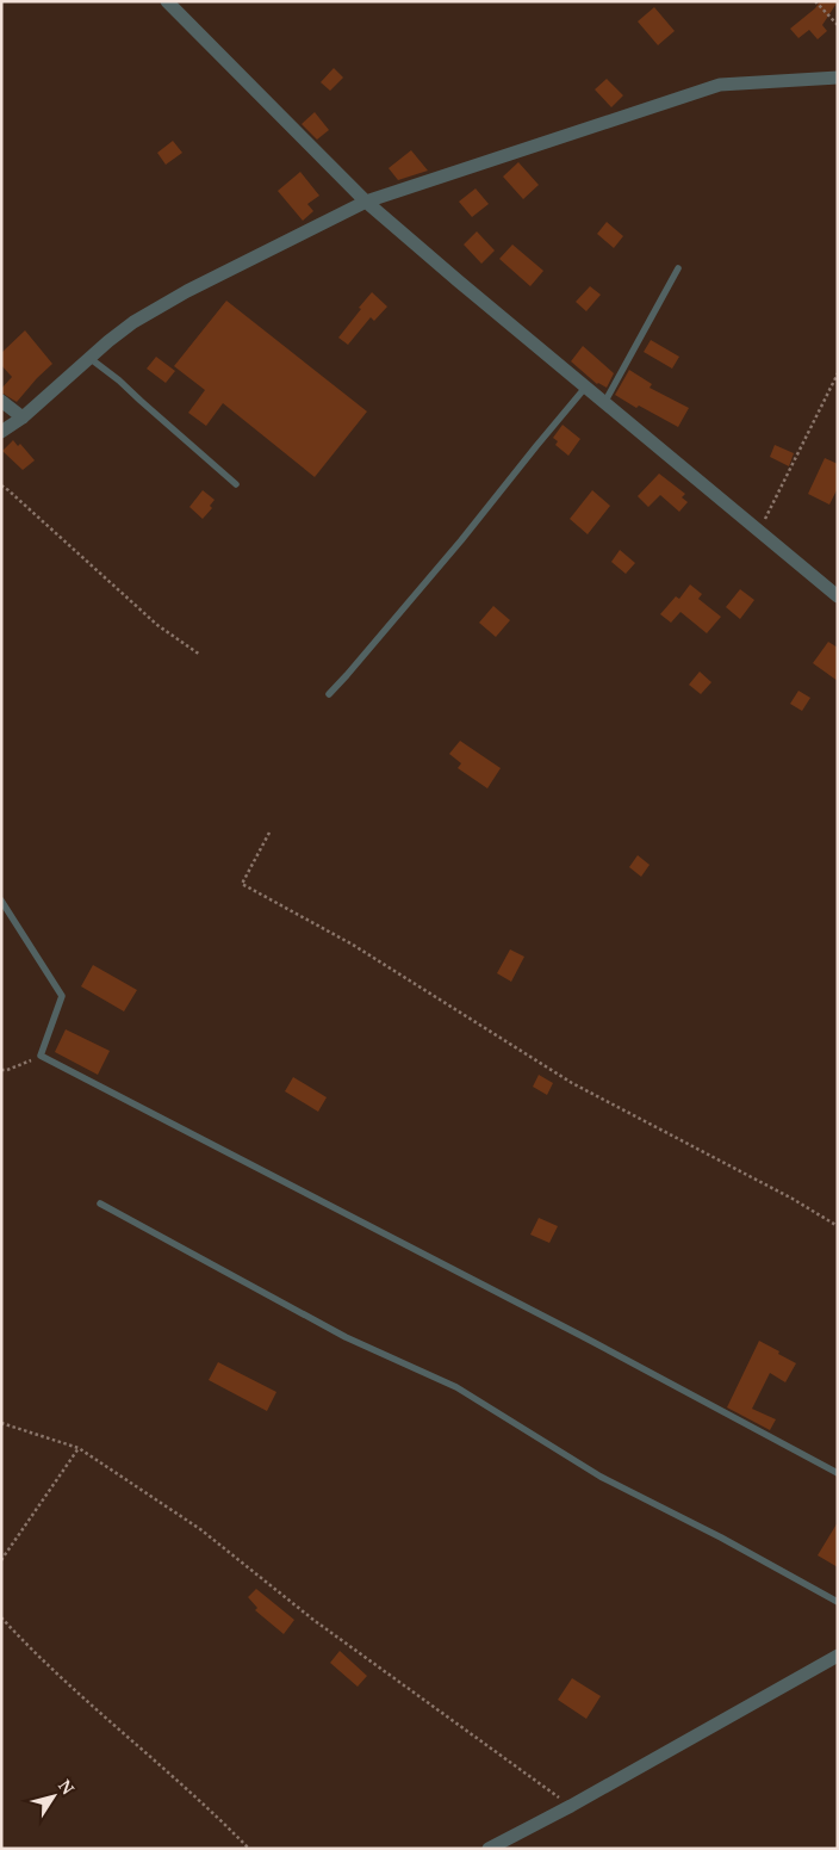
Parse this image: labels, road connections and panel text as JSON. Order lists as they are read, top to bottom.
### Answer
{
  "north": "top right"
}
